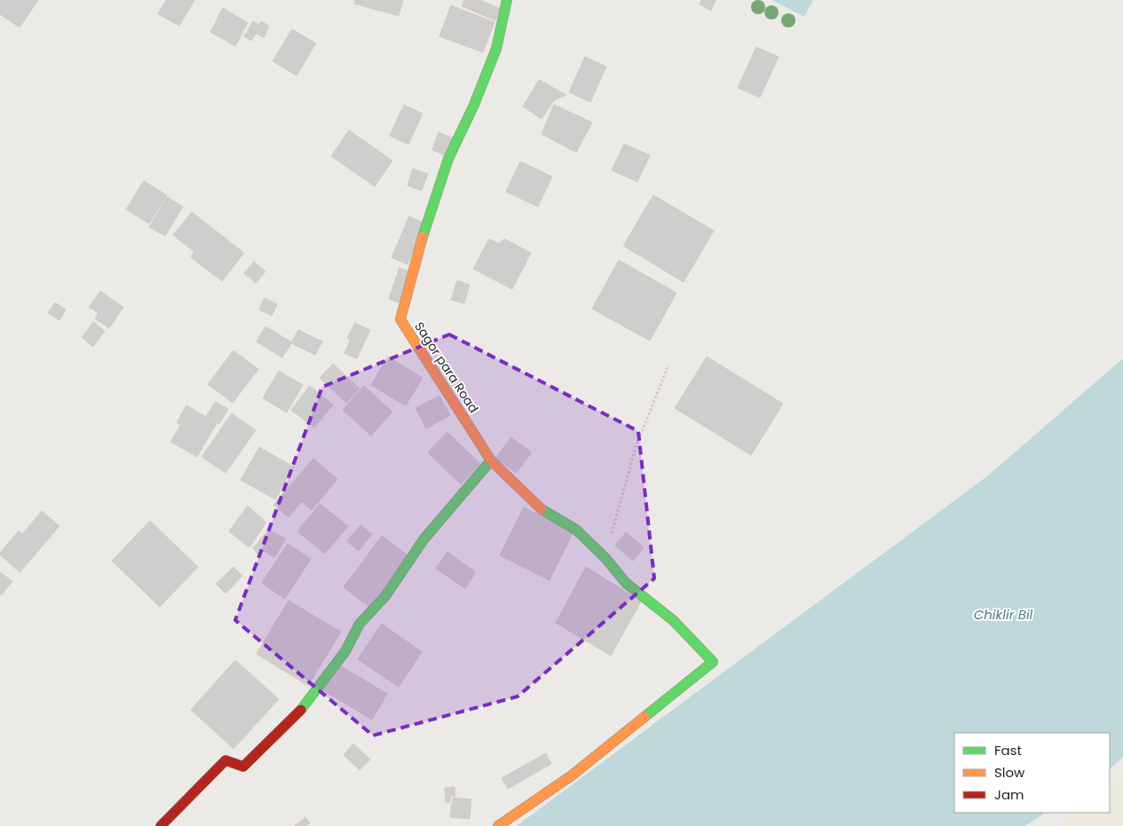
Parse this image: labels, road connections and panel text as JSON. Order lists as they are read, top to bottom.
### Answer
{
  "streets": {
    "street": ["Sagor para Road"]
  },
  "water": ["Chiklir Bil"],
  "legend": ["Fast", "Slow", "Jam"]
}
